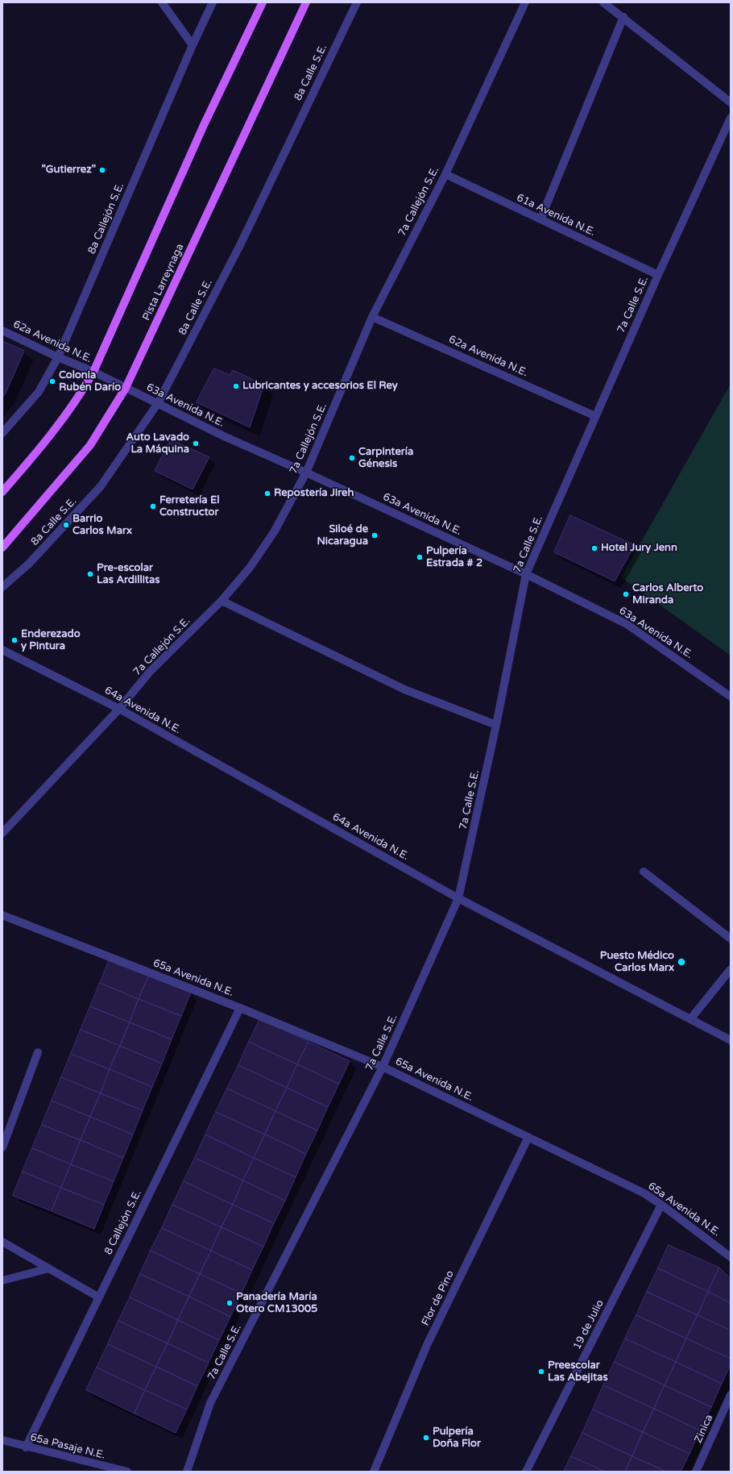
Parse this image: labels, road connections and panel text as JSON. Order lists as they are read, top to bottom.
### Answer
{
  "streets": {
    "main road": ["Pista Larreynaga"],
    "street": [
      "8a Calle S.E.",
      "7a Callejón S.E.",
      "61a Avenida N.E.",
      "8a Callejón S.E.",
      "7a Calle S.E.",
      "62a Avenida N.E.",
      "63a Avenida N.E.",
      "64a Avenida N.E.",
      "65a Avenida N.E.",
      "8 Callejón S.E.",
      "Flor de Pino",
      "19 de Julio",
      "Zinica",
      "65a Pasaje N.E."
    ]
  },
  "crossings": [
    ["8a Calle S.E.", "63a Avenida N.E."],
    ["7a Callejón S.E.", "61a Avenida N.E."],
    ["7a Callejón S.E.", "62a Avenida N.E."],
    ["7a Callejón S.E.", "63a Avenida N.E."],
    ["7a Callejón S.E.", "64a Avenida N.E."],
    ["61a Avenida N.E.", "7a Calle S.E."],
    ["8a Callejón S.E.", "62a Avenida N.E."],
    ["Pista Larreynaga", "63a Avenida N.E."],
    ["7a Calle S.E.", "62a Avenida N.E."],
    ["7a Calle S.E.", "63a Avenida N.E."],
    ["7a Calle S.E.", "64a Avenida N.E."],
    ["7a Calle S.E.", "65a Avenida N.E."],
    ["62a Avenida N.E.", "63a Avenida N.E."],
    ["65a Avenida N.E.", "8 Callejón S.E."],
    ["65a Avenida N.E.", "Flor de Pino"],
    ["65a Avenida N.E.", "19 de Julio"],
    ["8 Callejón S.E.", "65a Pasaje N.E."]
  ],
  "places": [
    "\"Gutierrez\"",
    "Colonia Rubén Darío",
    "Lubricantes y accesorios El Rey",
    "Auto Lavado La Máquina",
    "Carpintería Génesis",
    "Repostería Jireh",
    "Ferretería El Constructor",
    "Barrio Carlos Marx",
    "Siloé de Nicaragua",
    "Hotel Jury Jenn",
    "Pulpería Estrada # 2",
    "Pre-escolar Las Ardillitas",
    "Carlos Alberto Miranda",
    "Enderezado y Pintura",
    "Puesto Médico Carlos Marx",
    "Panadería María Otero CM13005",
    "Preescolar Las Abejitas",
    "Pulpería Doña Flor"
  ]
}
